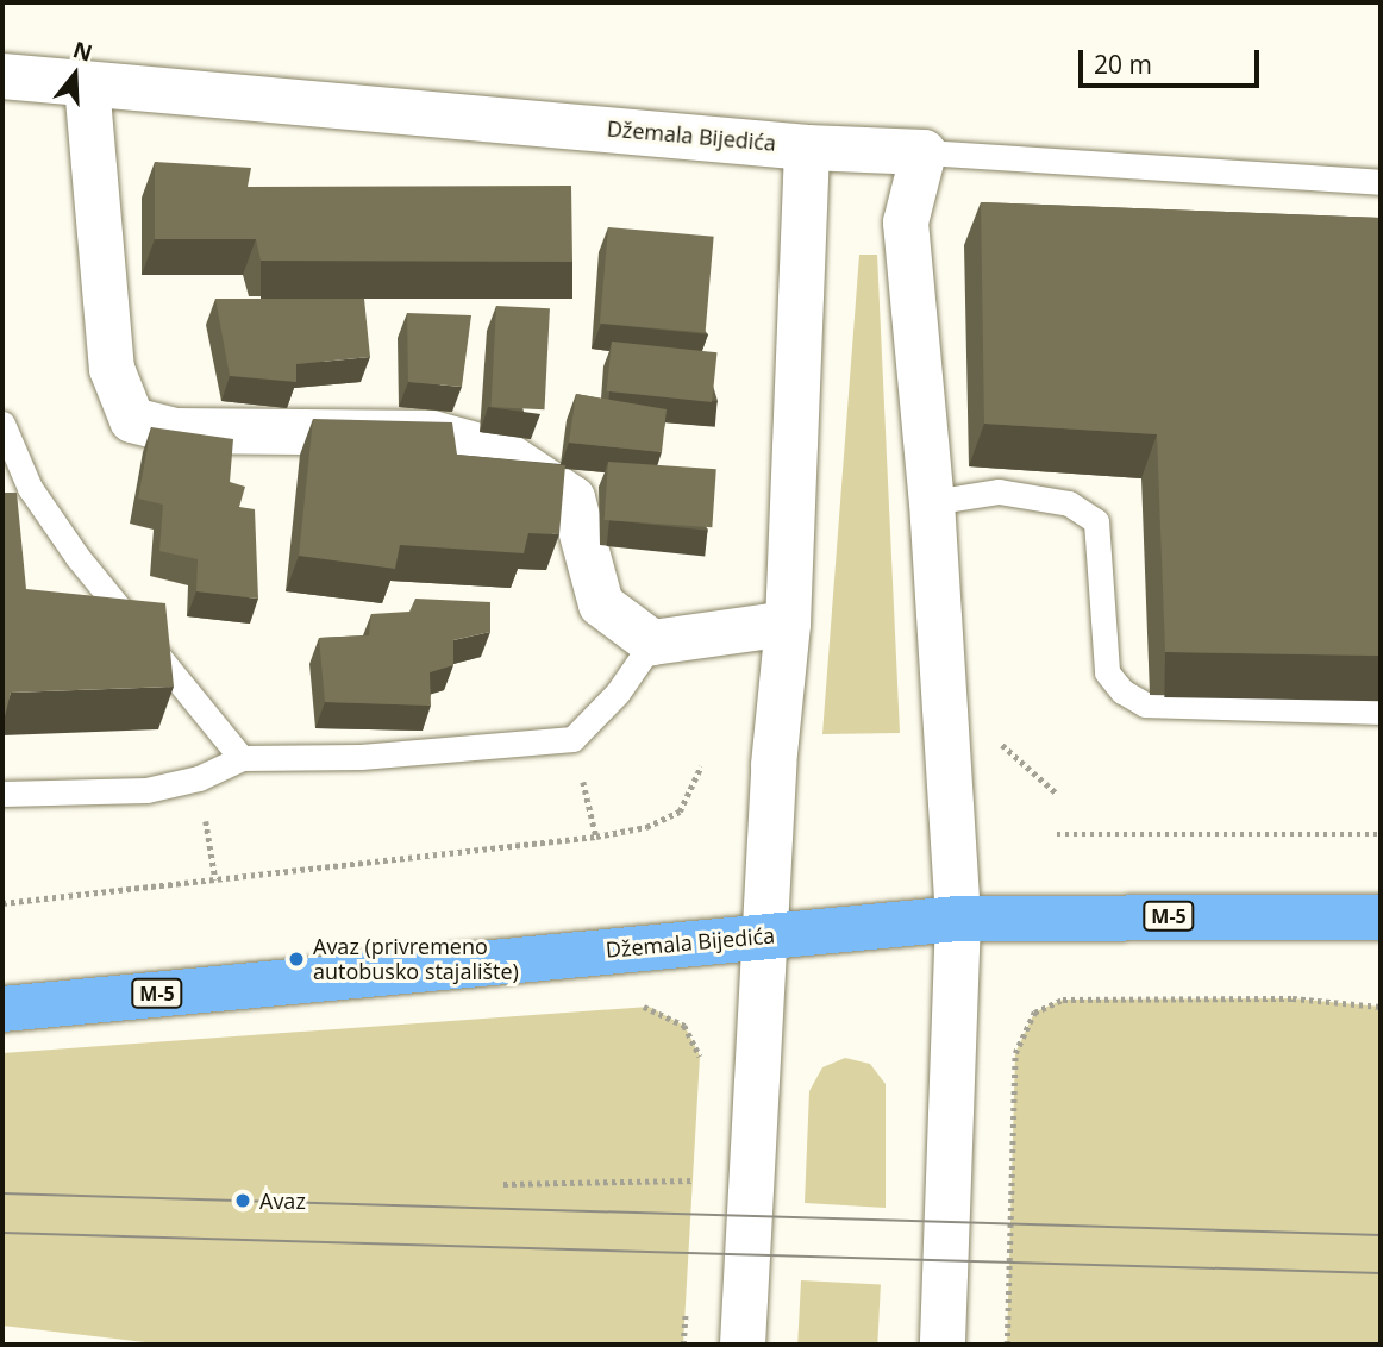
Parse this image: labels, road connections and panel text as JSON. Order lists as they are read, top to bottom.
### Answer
{
  "streets": {
    "main road": ["Džemala Bijedića", "M-5"]
  },
  "places": ["Avaz (privremeno autobusko stajalište)", "Avaz"],
  "scale_bar": "20 m",
  "north": "top"
}
